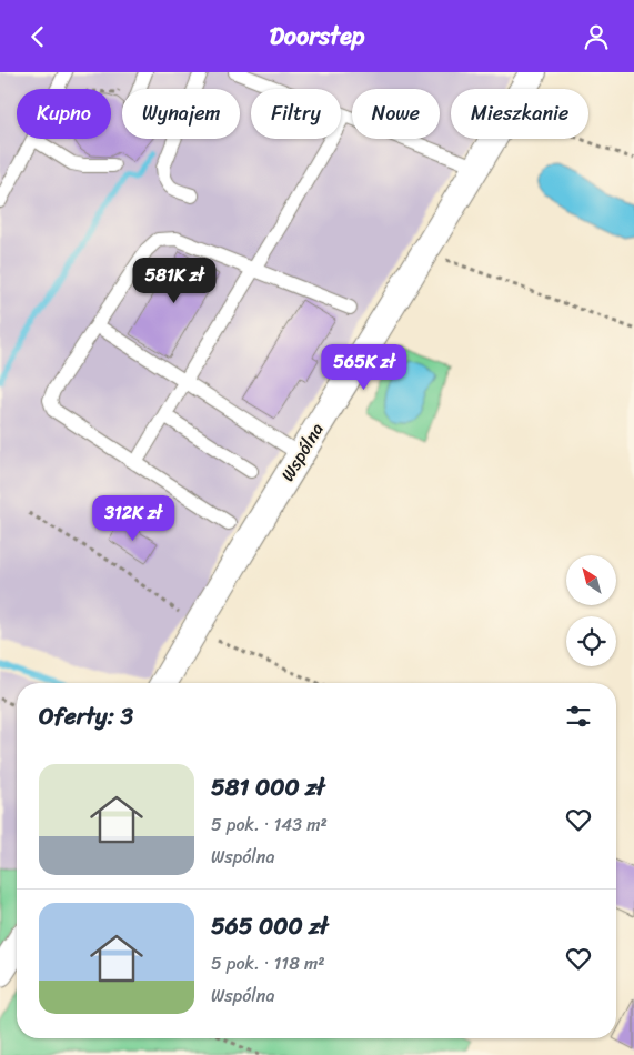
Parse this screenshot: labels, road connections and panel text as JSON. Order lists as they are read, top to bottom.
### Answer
{
  "streets": {
    "street": ["Wspólna"]
  },
  "north": "top left",
  "page": {
    "header": "Doorstep",
    "chip": [
      "Kupno",
      "Wynajem",
      "Filtry",
      "Nowe",
      "Mieszkanie"
    ],
    "price": ["581K zł", "565K zł", "312K zł"],
    "heading": "Oferty: 3",
    "list": [
      {
        "name": "581 000 zł",
        "note": "5 pok. · 143 m² · Wspólna"
      },
      {
        "name": "565 000 zł",
        "note": "5 pok. · 118 m² · Wspólna"
      }
    ]
  }
}
